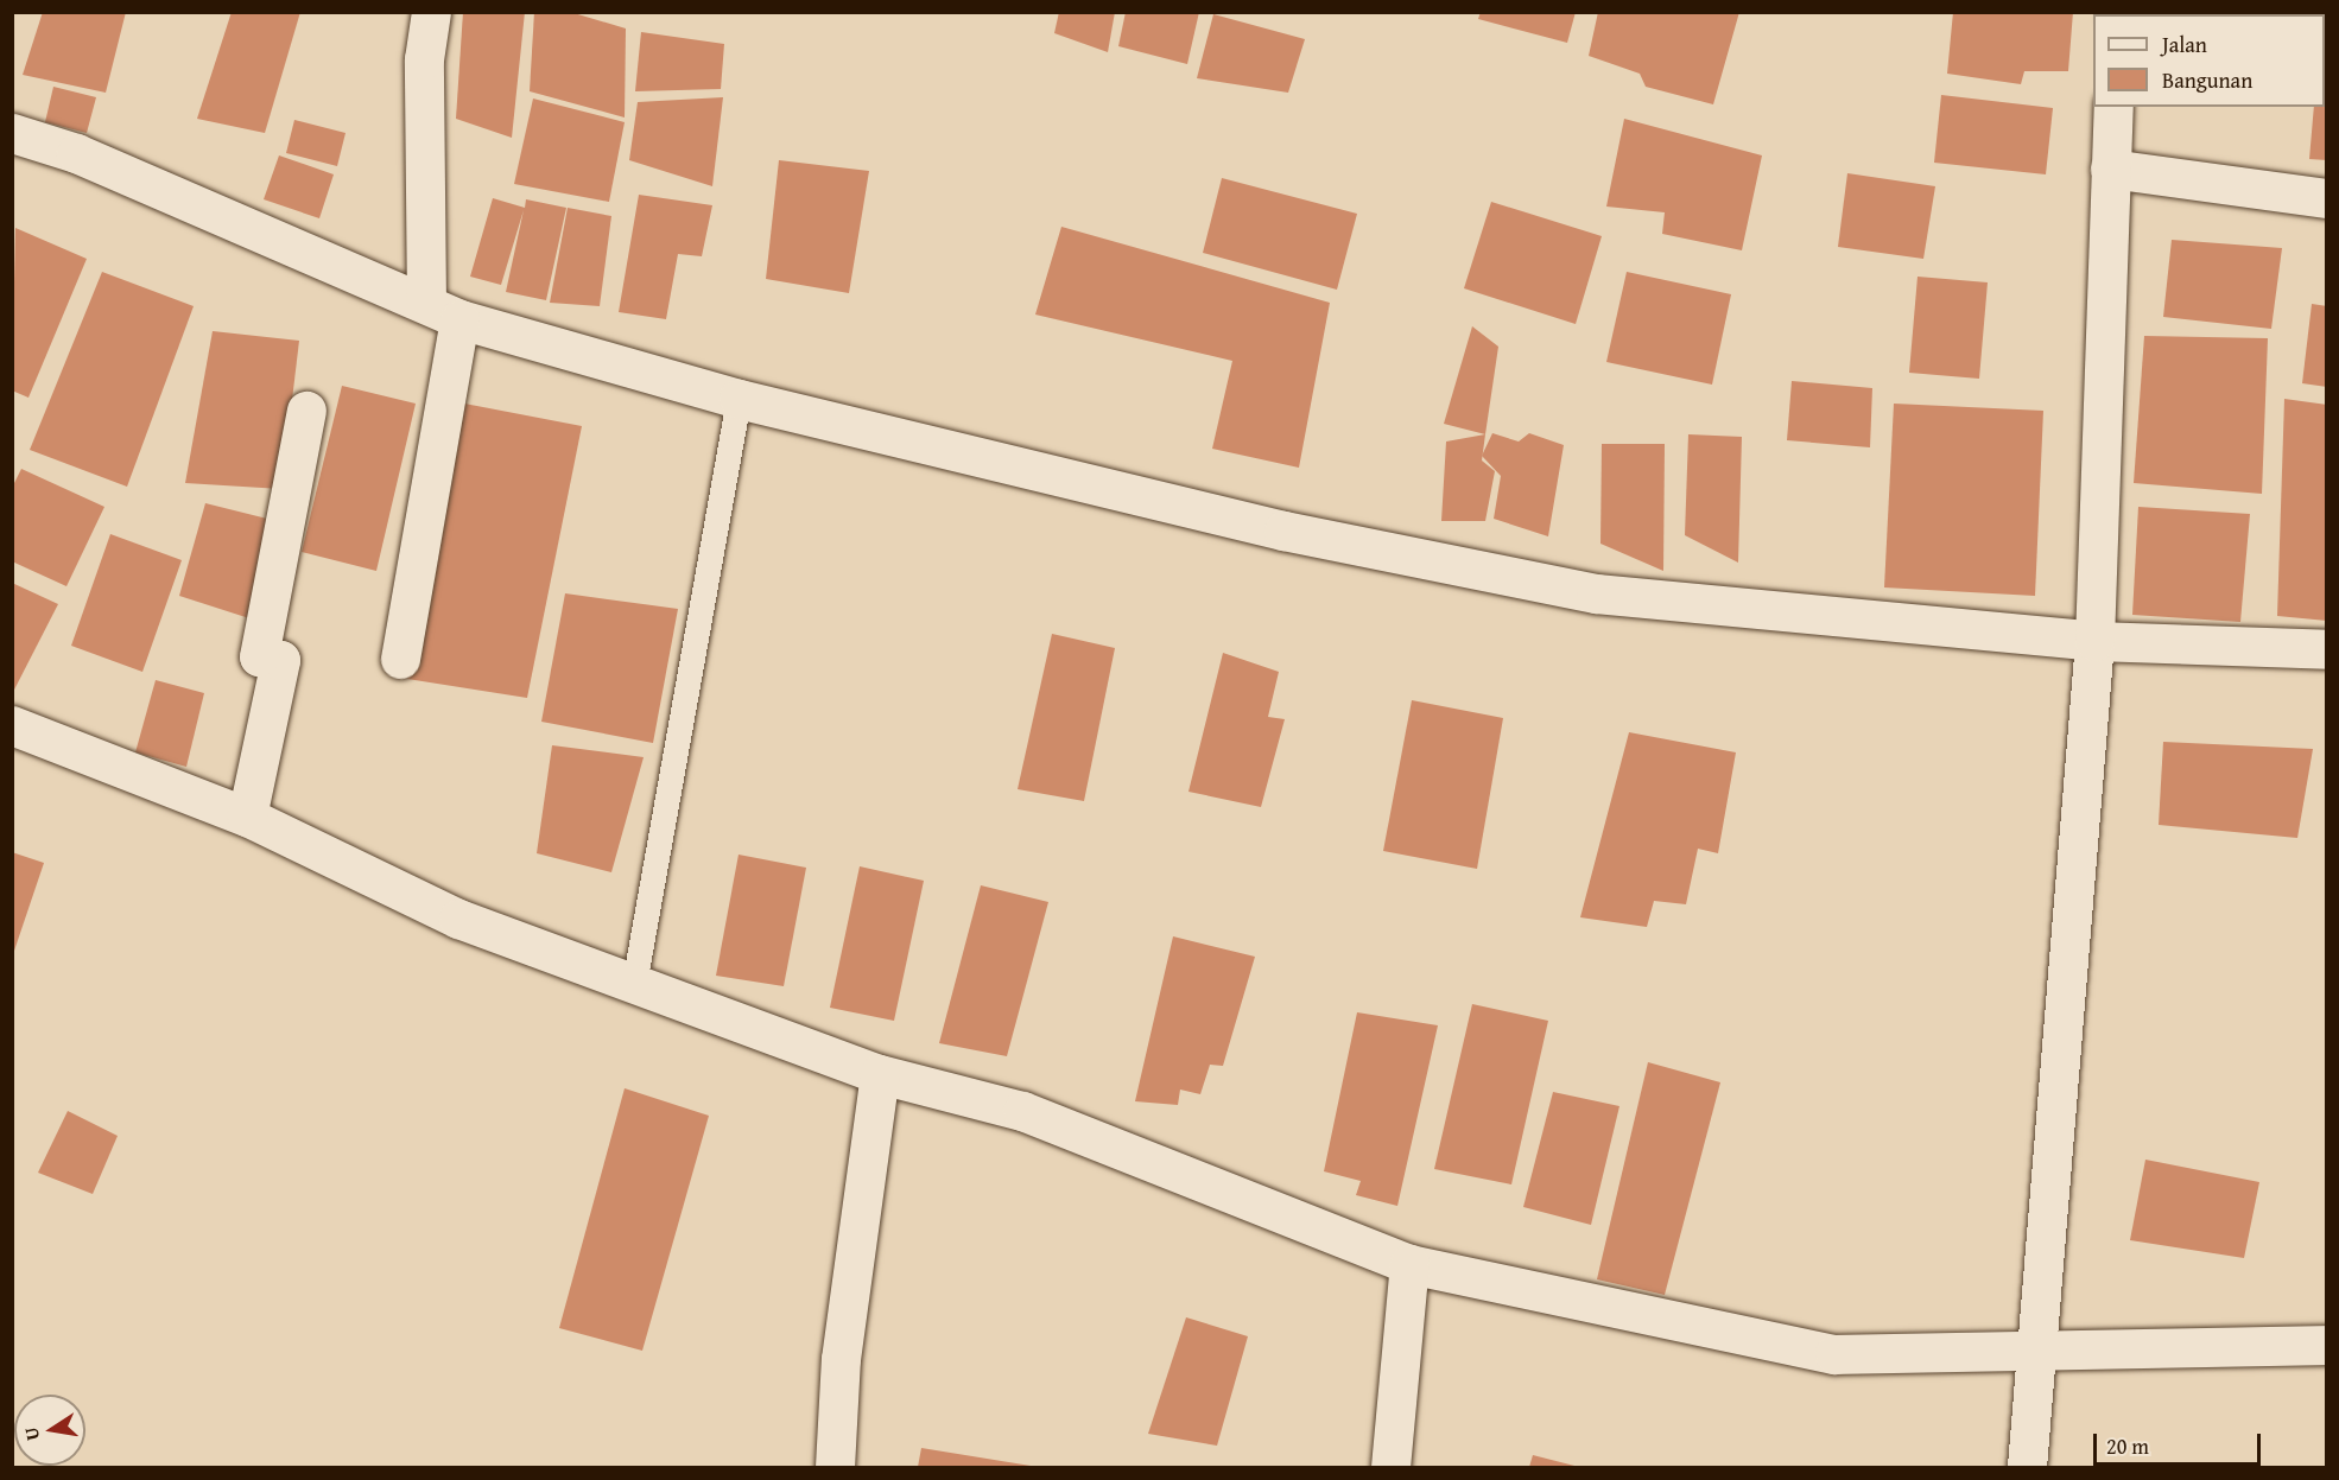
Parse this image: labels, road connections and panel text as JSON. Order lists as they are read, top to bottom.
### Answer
{
  "legend": ["Jalan", "Bangunan"],
  "scale_bar": "20 m",
  "north": "left"
}
